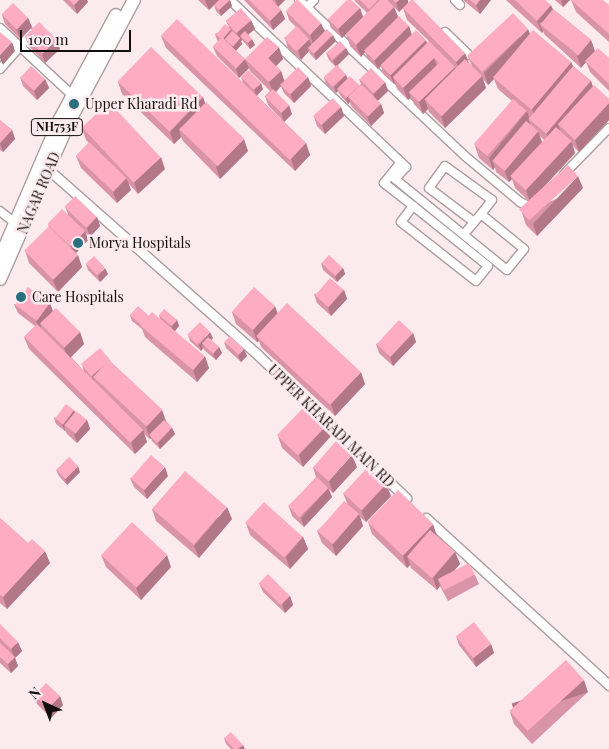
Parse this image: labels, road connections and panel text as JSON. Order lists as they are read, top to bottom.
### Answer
{
  "streets": {
    "highway": ["NH753F", "NAGAR ROAD"],
    "street": ["UPPER KHARADI MAIN RD"]
  },
  "crossings": [
    ["NAGAR ROAD", "UPPER KHARADI MAIN RD"]
  ],
  "places": ["Upper Kharadi Rd", "Morya Hospitals", "Care Hospitals"],
  "scale_bar": "100 m",
  "north": "top left"
}
